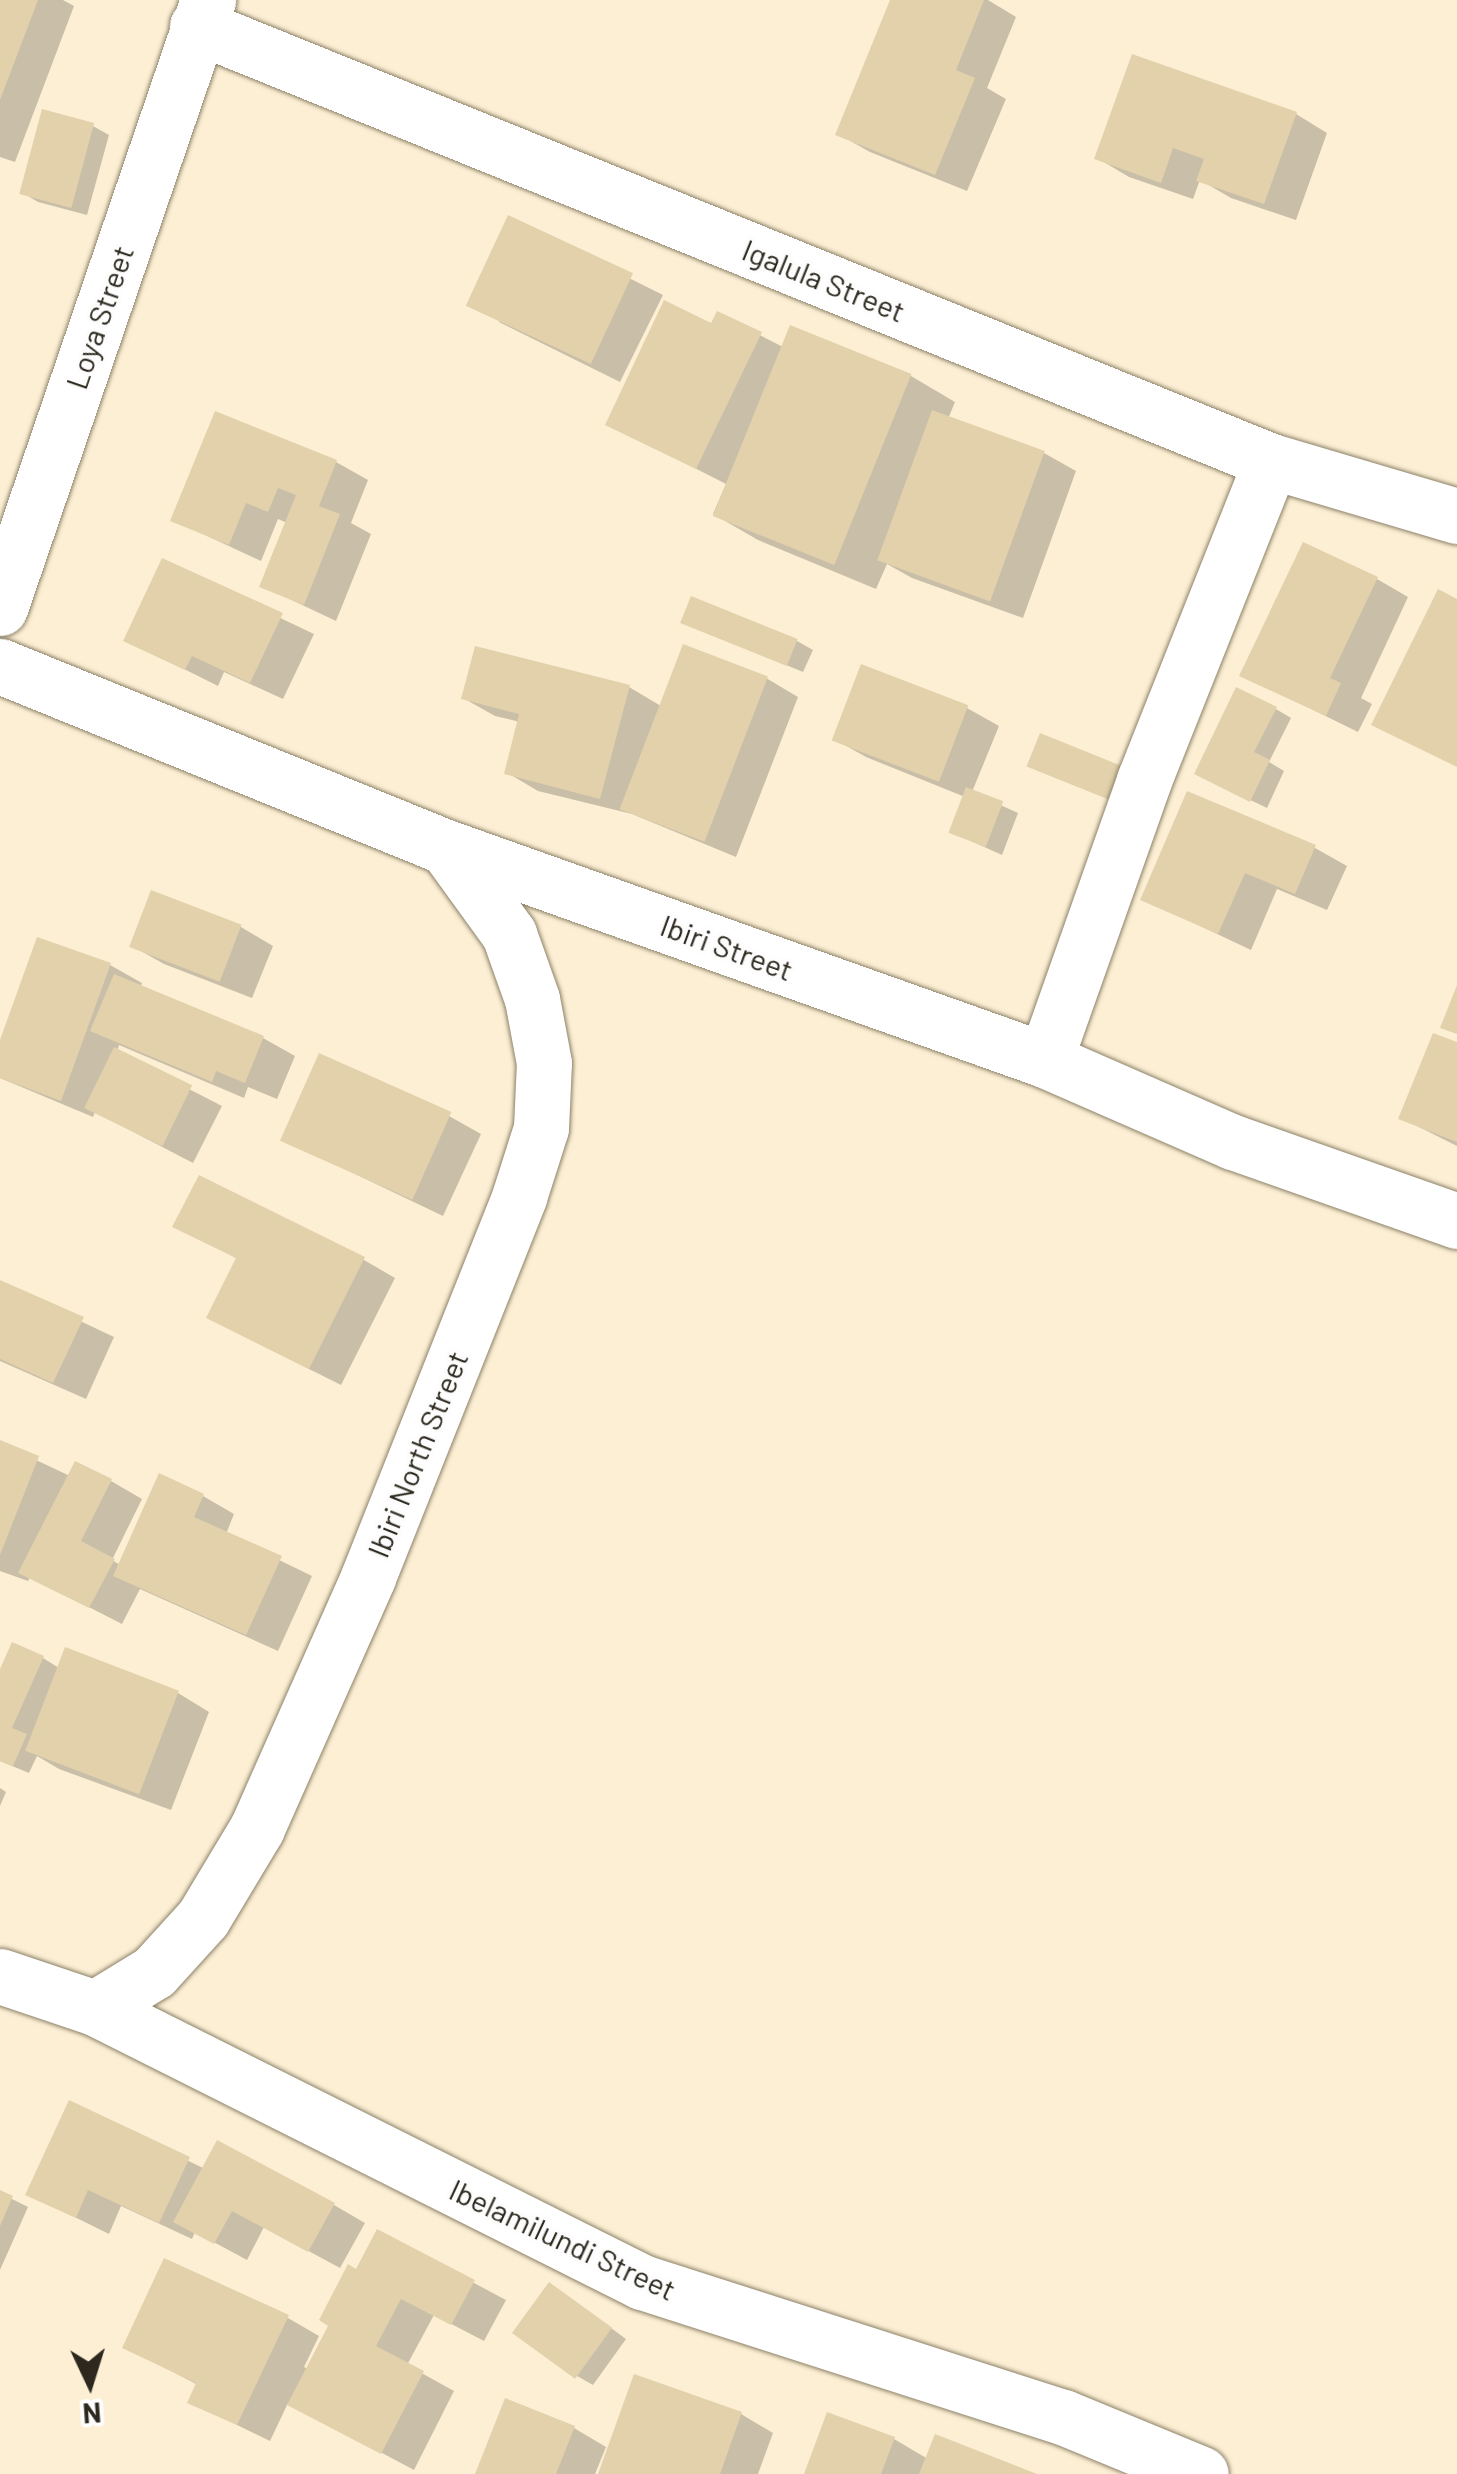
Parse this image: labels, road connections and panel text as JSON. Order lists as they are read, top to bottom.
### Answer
{
  "streets": {
    "street": [
      "Igalula Street",
      "Loya Street",
      "Ibiri Street",
      "Ibiri North Street",
      "Ibelamilundi Street"
    ]
  },
  "crossings": [
    ["Igalula Street", "Loya Street"],
    ["Ibiri Street", "Ibiri North Street"],
    ["Ibiri North Street", "Ibelamilundi Street"]
  ],
  "north": "bottom"
}
